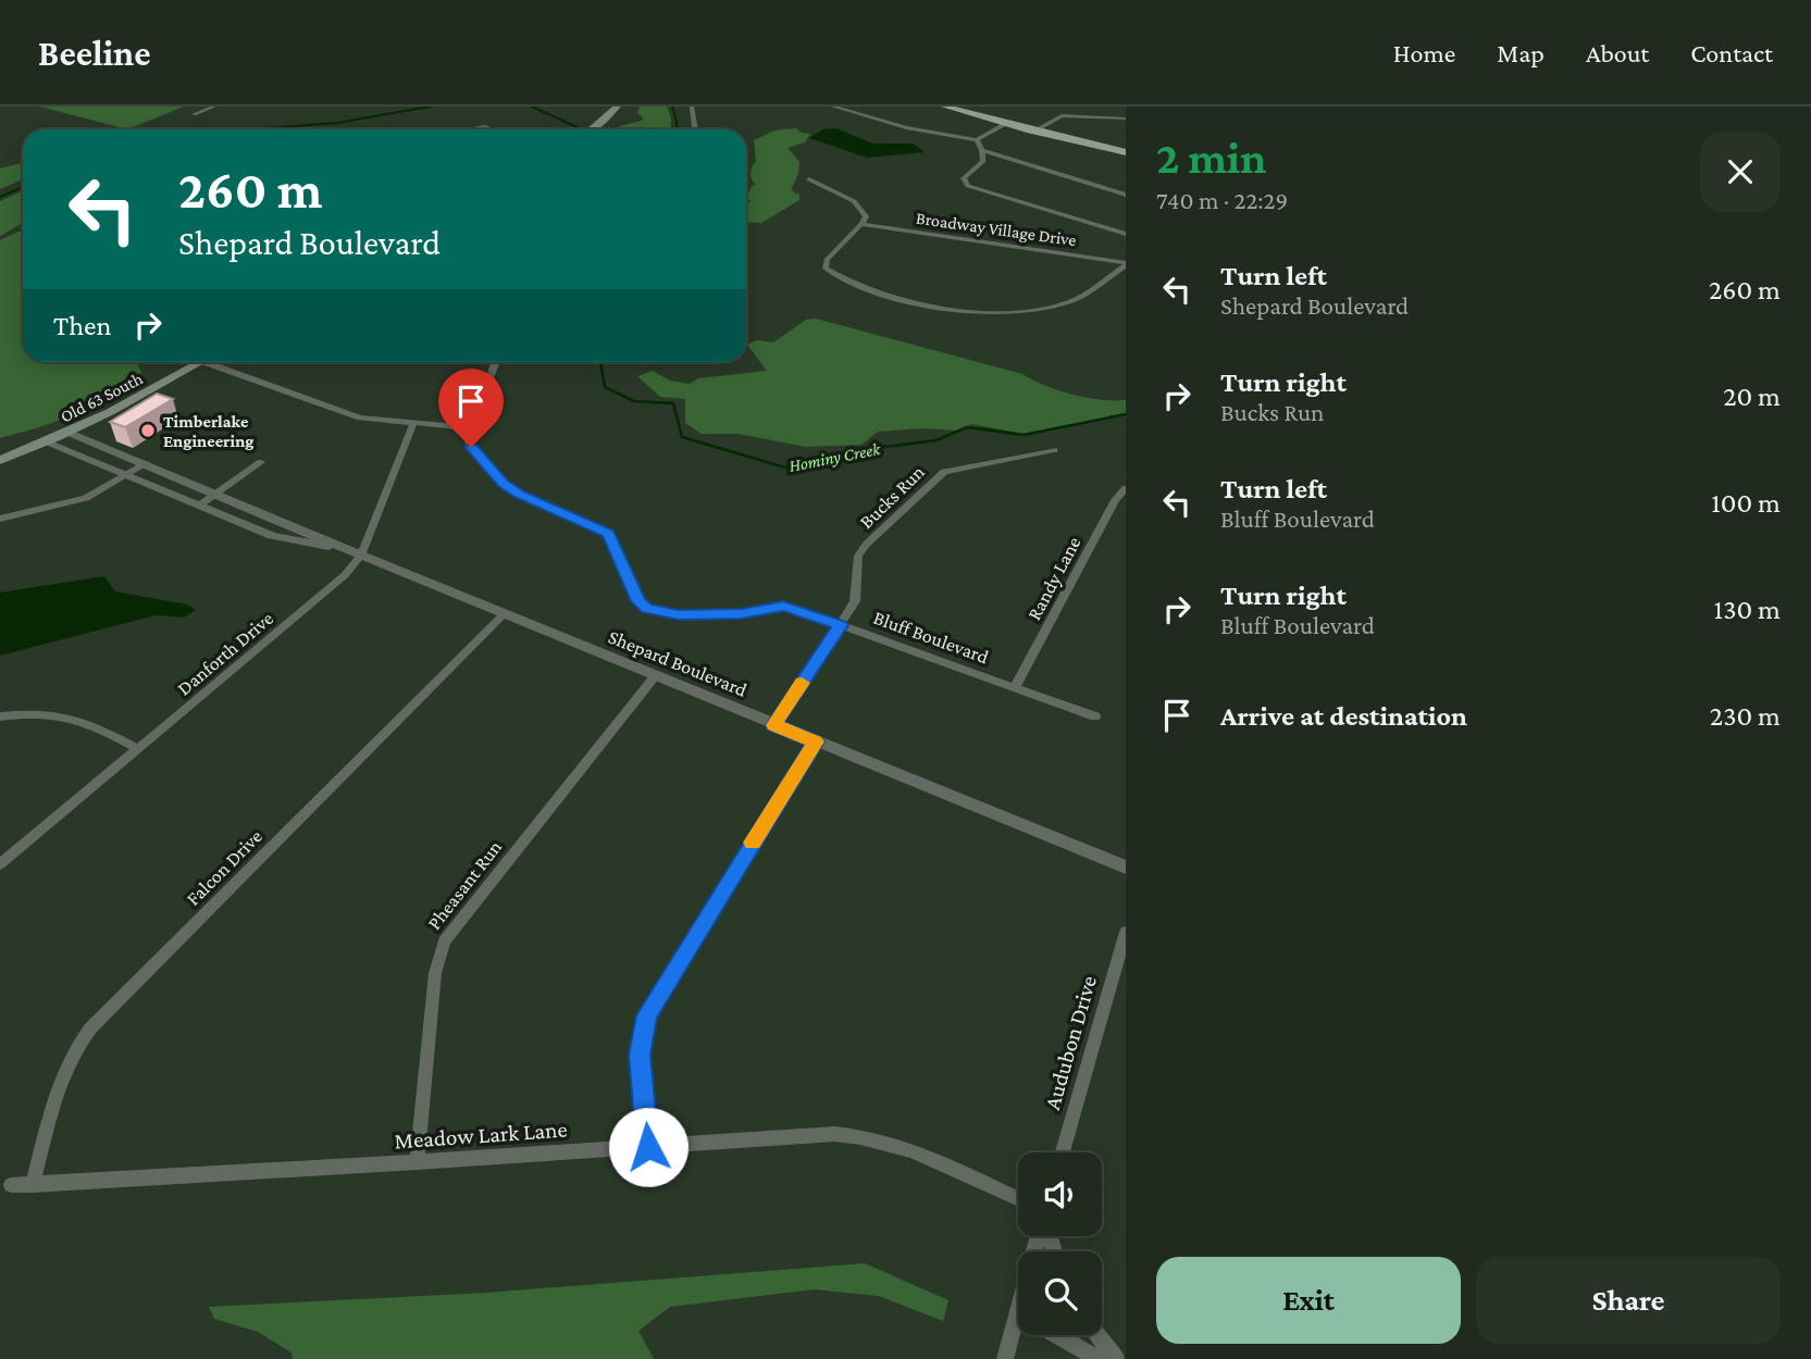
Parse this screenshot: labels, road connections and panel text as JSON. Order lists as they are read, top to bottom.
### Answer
{
  "streets": {
    "main road": ["Old 63 South"],
    "street": [
      "Broadway Village Drive",
      "Bucks Run",
      "Randy Lane",
      "Bluff Boulevard",
      "Danforth Drive",
      "Shepard Boulevard",
      "Falcon Drive",
      "Pheasant Run",
      "Audubon Drive",
      "Meadow Lark Lane"
    ]
  },
  "crossings": [
    ["Old 63 South", "Shepard Boulevard"],
    ["Bucks Run", "Bluff Boulevard"],
    ["Bucks Run", "Shepard Boulevard"],
    ["Randy Lane", "Bluff Boulevard"],
    ["Danforth Drive", "Shepard Boulevard"],
    ["Shepard Boulevard", "Falcon Drive"],
    ["Shepard Boulevard", "Pheasant Run"],
    ["Falcon Drive", "Meadow Lark Lane"],
    ["Pheasant Run", "Meadow Lark Lane"]
  ],
  "water": ["Hominy Creek"],
  "places": ["Timberlake Engineering"],
  "page": {
    "header": "Beeline",
    "nav": [
      "Home",
      "Map",
      "About",
      "Contact"
    ],
    "heading": ["2 min", "740 m · 22:29"],
    "turn": ["260 m", "Shepard Boulevard"],
    "list": [
      {
        "name": "Turn left",
        "note": "Shepard Boulevard",
        "value": "260 m"
      },
      {
        "name": "Turn right",
        "note": "Bucks Run",
        "value": "20 m"
      },
      {
        "name": "Turn left",
        "note": "Bluff Boulevard",
        "value": "100 m"
      },
      {
        "name": "Turn right",
        "note": "Bluff Boulevard",
        "value": "130 m"
      },
      {
        "name": "Arrive at destination",
        "value": "230 m"
      }
    ],
    "then": "Then",
    "buttons": ["Exit", "Share"]
  }
}
